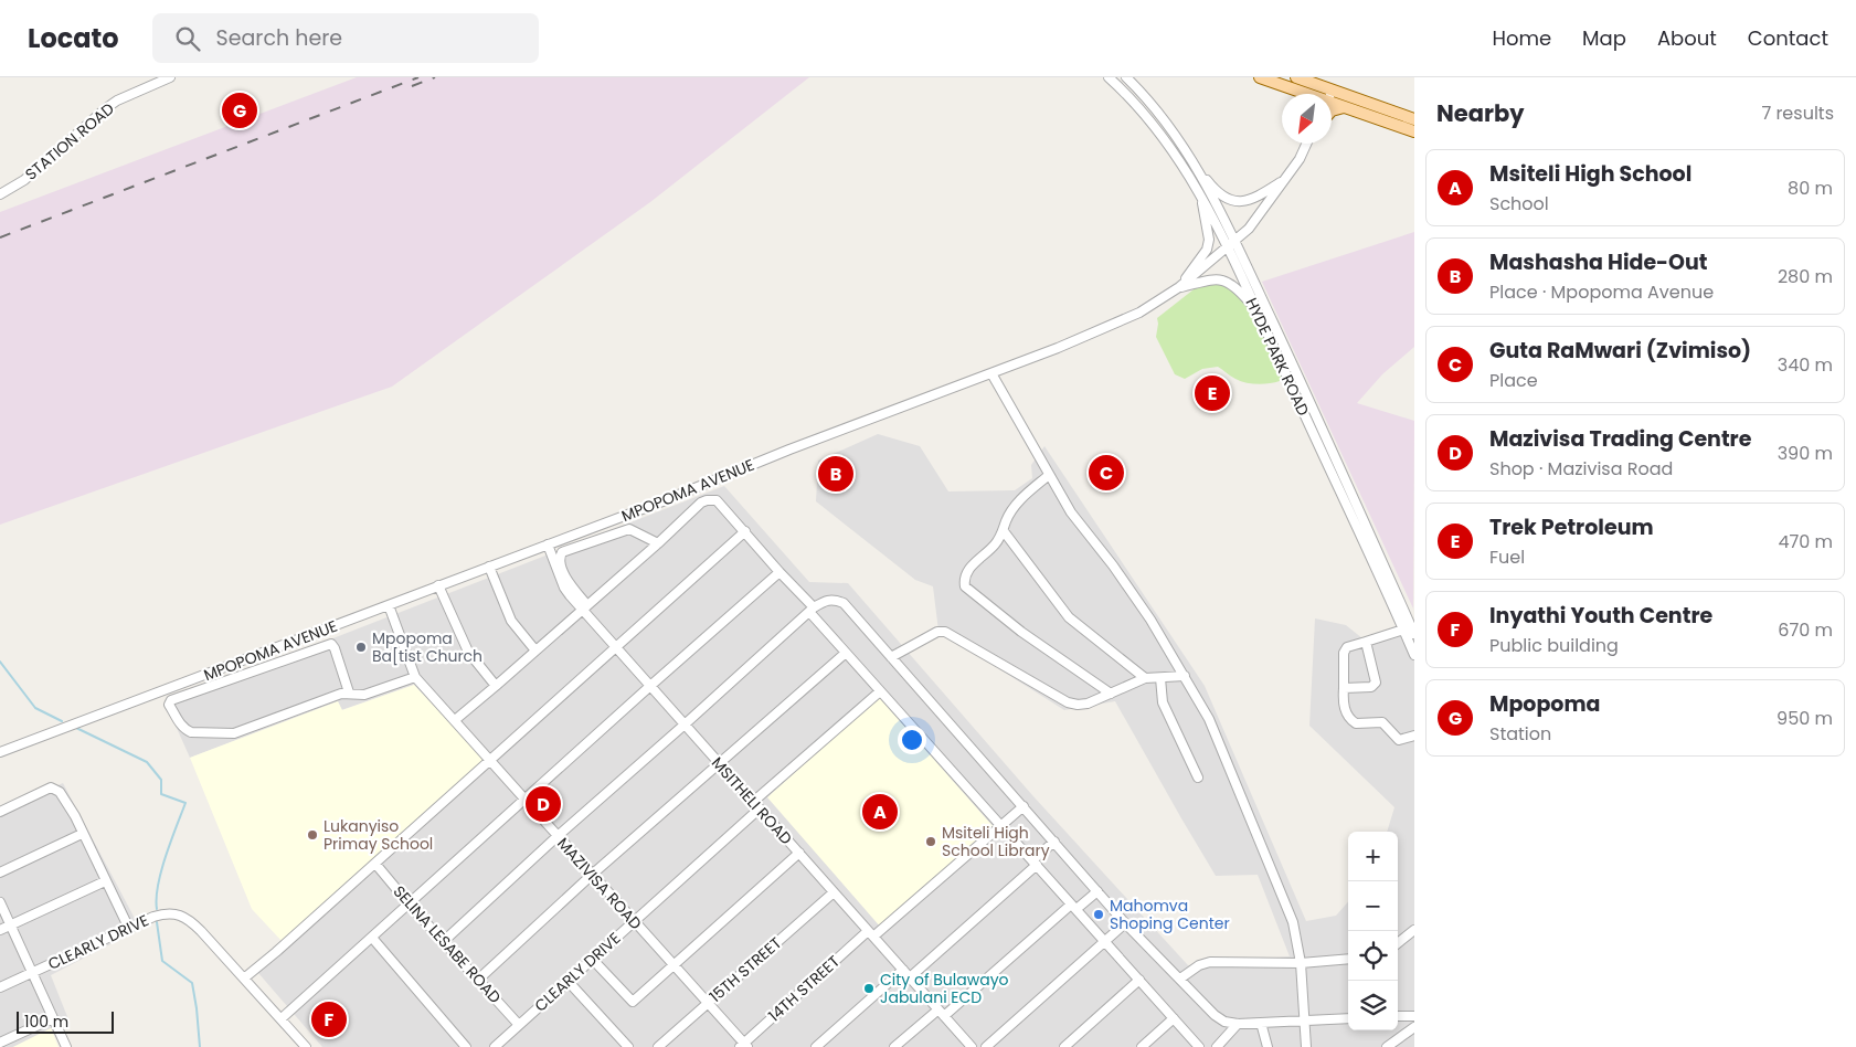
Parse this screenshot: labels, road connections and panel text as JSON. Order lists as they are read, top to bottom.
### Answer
{
  "streets": {
    "street": [
      "STATION ROAD",
      "HYDE PARK ROAD",
      "MPOPOMA AVENUE",
      "MSITHELI ROAD",
      "MAZIVISA ROAD",
      "CLEARLY DRIVE",
      "SELINA LESABE ROAD",
      "15TH STREET",
      "14TH STREET"
    ]
  },
  "crossings": [
    ["HYDE PARK ROAD", "MPOPOMA AVENUE"],
    ["MPOPOMA AVENUE", "MSITHELI ROAD"],
    ["MPOPOMA AVENUE", "MAZIVISA ROAD"],
    ["MSITHELI ROAD", "CLEARLY DRIVE"],
    ["MSITHELI ROAD", "15TH STREET"],
    ["MSITHELI ROAD", "14TH STREET"],
    ["MAZIVISA ROAD", "CLEARLY DRIVE"],
    ["MAZIVISA ROAD", "15TH STREET"],
    ["MAZIVISA ROAD", "14TH STREET"],
    ["CLEARLY DRIVE", "SELINA LESABE ROAD"]
  ],
  "places": [
    "Mpopoma Ba[tist Church",
    "Lukanyiso Primay School",
    "Msiteli High School Library",
    "Mahomva Shoping Center",
    "City of Bulawayo Jabulani ECD"
  ],
  "scale_bar": "100 m",
  "north": "bottom left",
  "page": {
    "header": "Locato",
    "search": "Search here",
    "nav": [
      "Home",
      "Map",
      "About",
      "Contact"
    ],
    "heading": ["Nearby", "7 results"],
    "pins": [
      "G",
      "E",
      "C",
      "B",
      "D",
      "A",
      "F"
    ],
    "list": [
      {
        "mark": "A",
        "name": "Msiteli High School",
        "note": "School",
        "value": "80 m"
      },
      {
        "mark": "B",
        "name": "Mashasha Hide-Out",
        "note": "Place · Mpopoma Avenue",
        "value": "280 m"
      },
      {
        "mark": "C",
        "name": "Guta RaMwari (Zvimiso)",
        "note": "Place",
        "value": "340 m"
      },
      {
        "mark": "D",
        "name": "Mazivisa Trading Centre",
        "note": "Shop · Mazivisa Road",
        "value": "390 m"
      },
      {
        "mark": "E",
        "name": "Trek Petroleum",
        "note": "Fuel",
        "value": "470 m"
      },
      {
        "mark": "F",
        "name": "Inyathi Youth Centre",
        "note": "Public building",
        "value": "670 m"
      },
      {
        "mark": "G",
        "name": "Mpopoma",
        "note": "Station",
        "value": "950 m"
      }
    ],
    "map_buttons": ["+", "−"],
    "scale": "100 m"
  }
}
